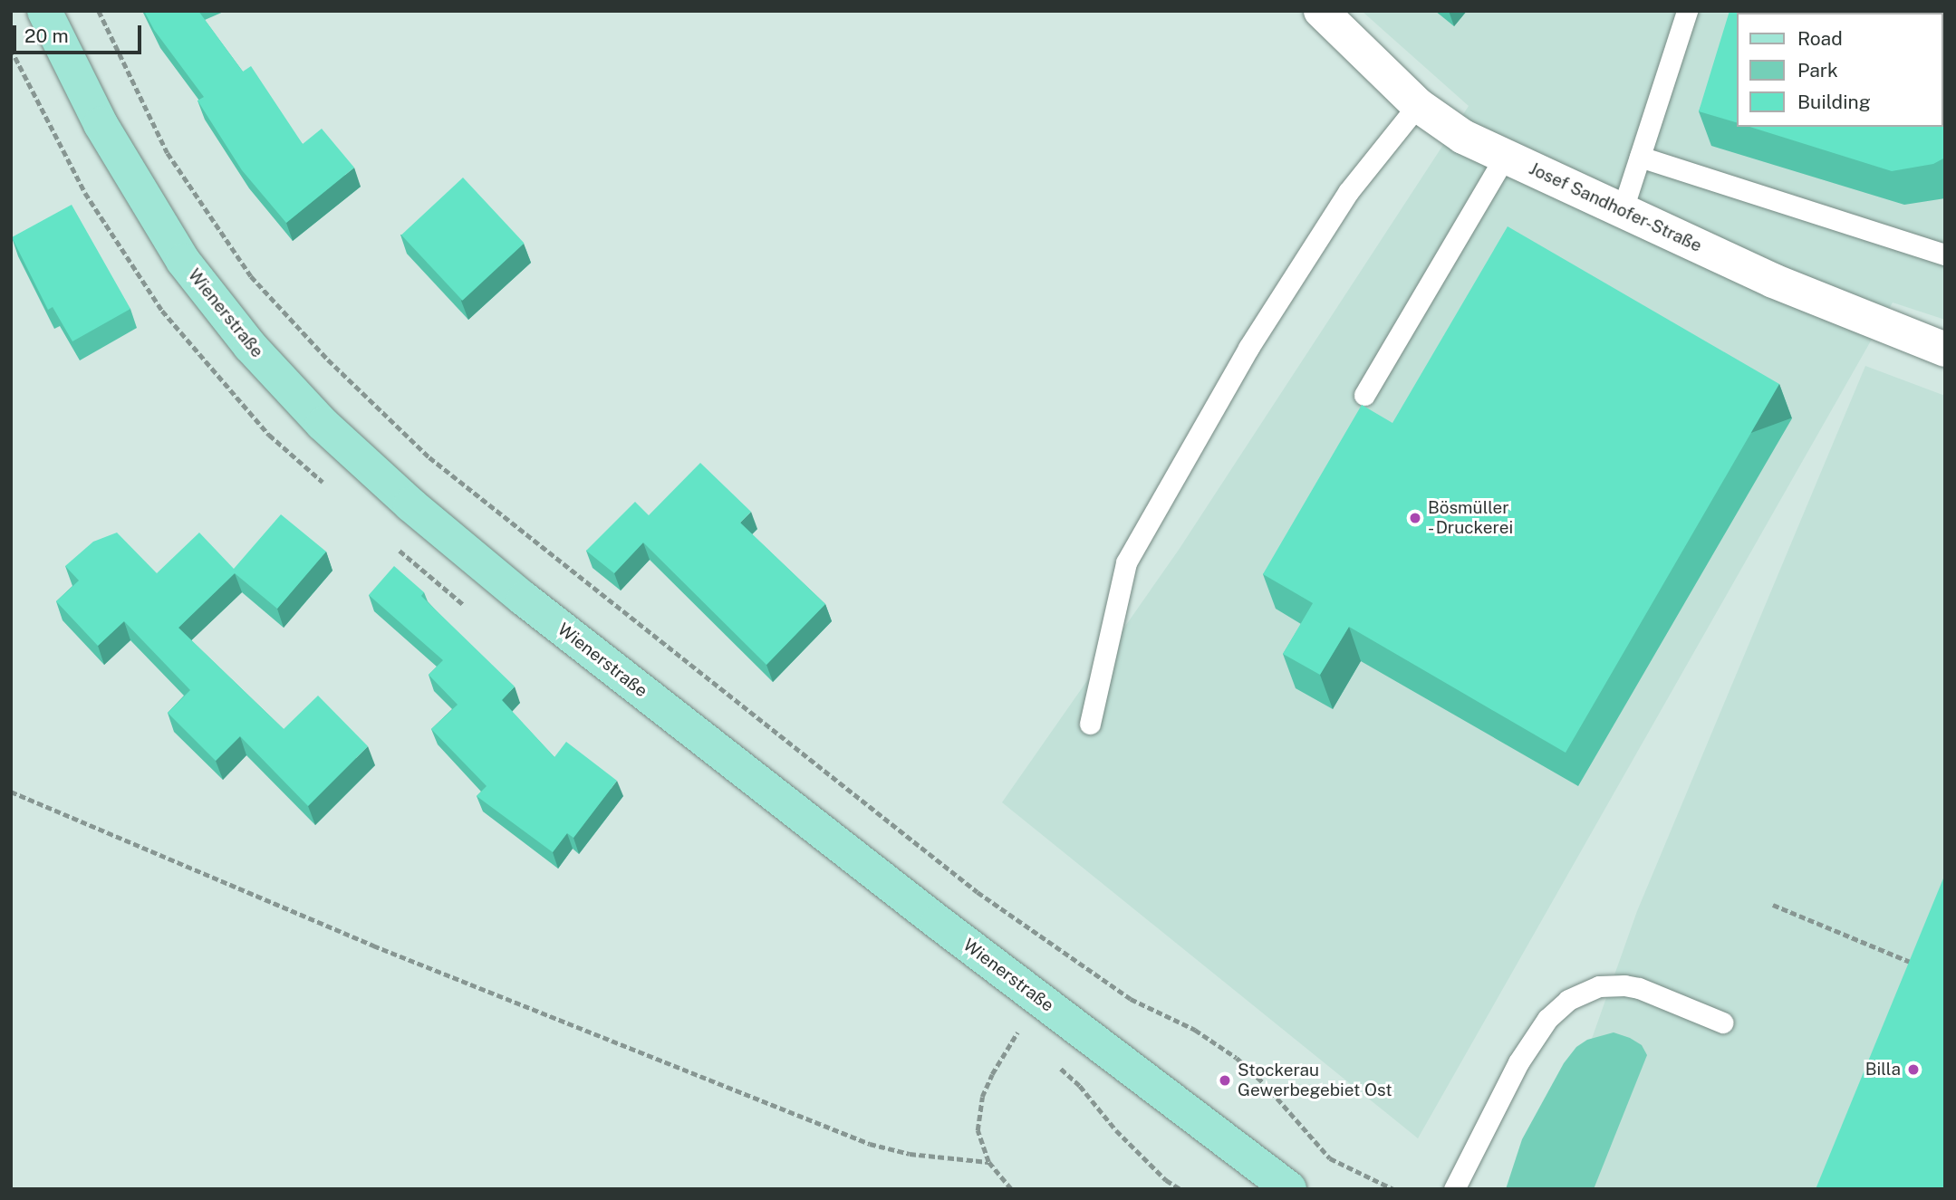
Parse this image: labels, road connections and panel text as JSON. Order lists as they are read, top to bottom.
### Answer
{
  "streets": {
    "main road": ["Wienerstraße"],
    "street": ["Josef Sandhofer-Straße"]
  },
  "places": ["Bösmüller - Druckerei", "Billa", "Stockerau Gewerbegebiet Ost"],
  "legend": ["Road", "Park", "Building"],
  "scale_bar": "20 m"
}
